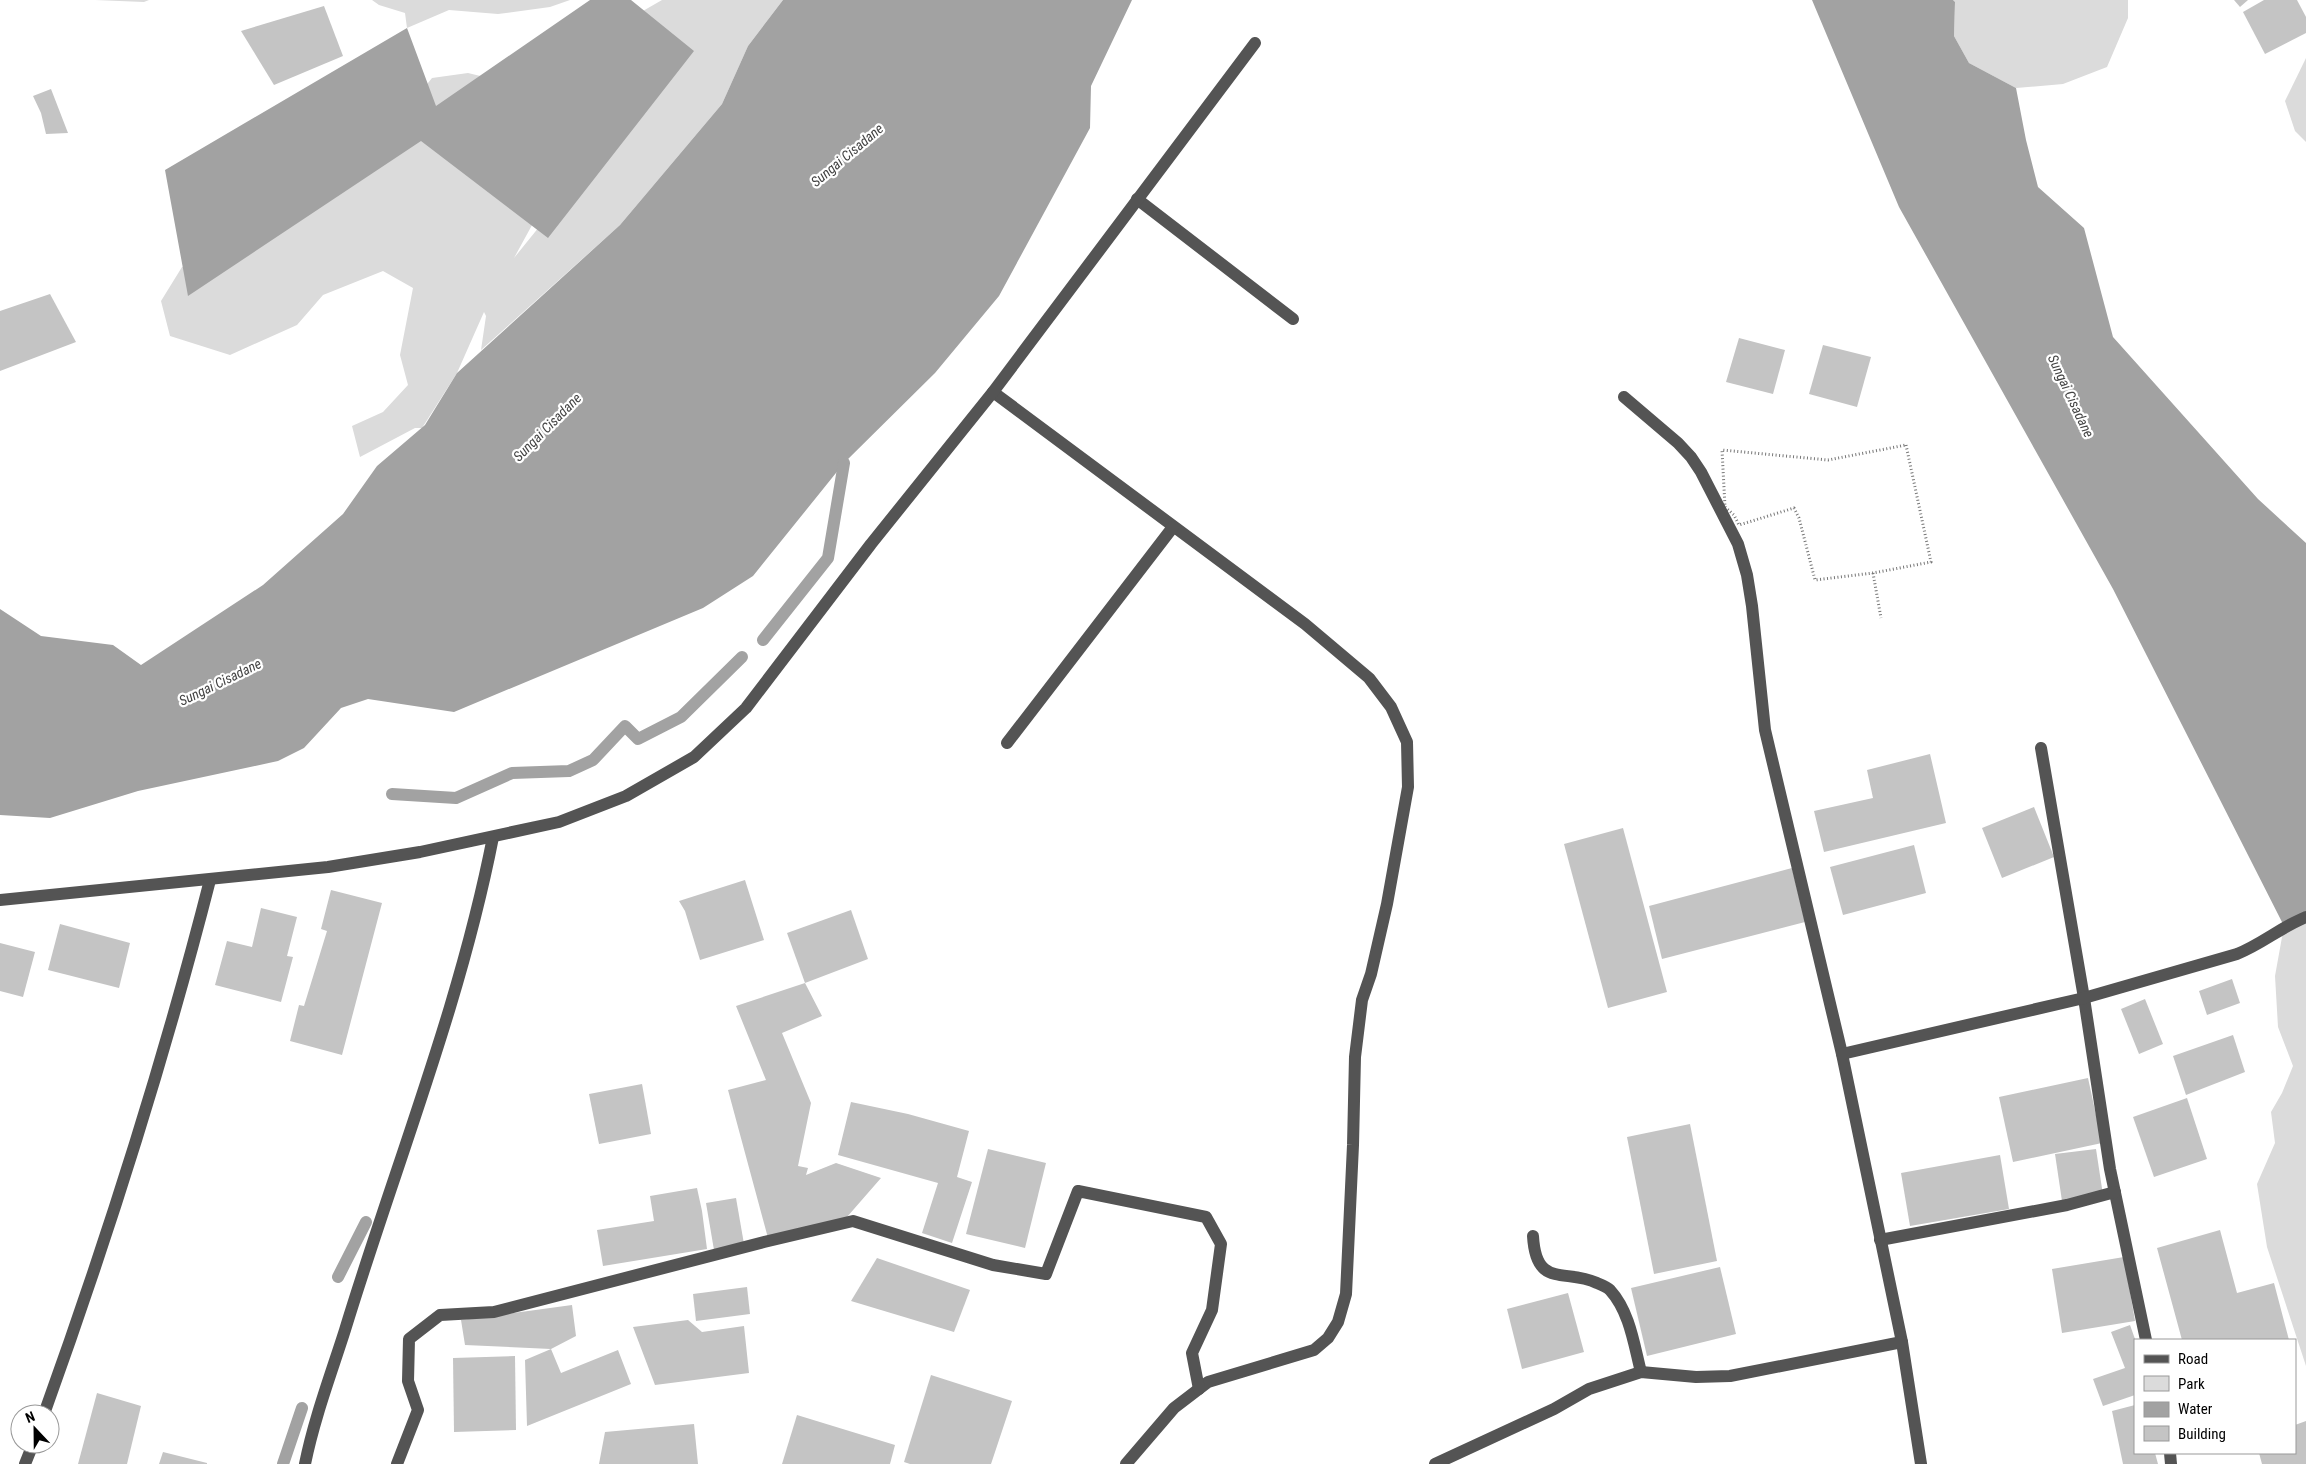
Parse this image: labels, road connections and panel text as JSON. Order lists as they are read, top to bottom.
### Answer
{
  "water": ["Sungai Cisadane"],
  "legend": [
    "Road",
    "Park",
    "Water",
    "Building"
  ],
  "north": "top"
}
